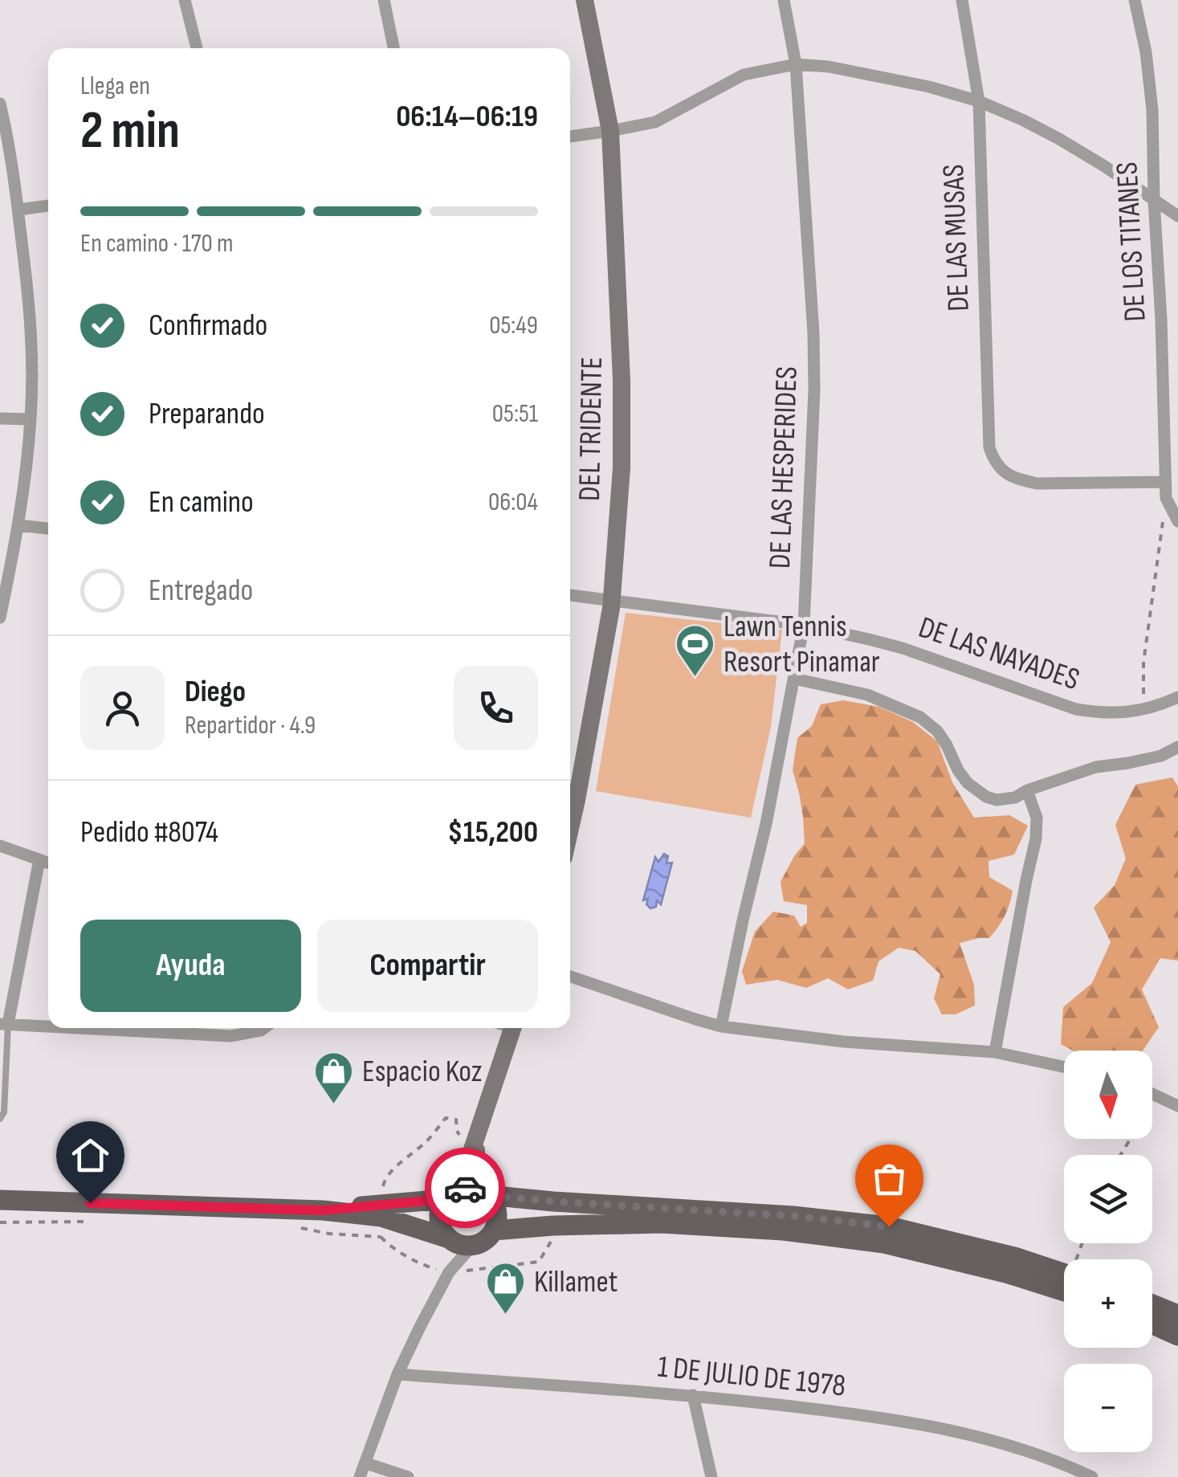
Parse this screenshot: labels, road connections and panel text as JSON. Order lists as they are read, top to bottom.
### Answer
{
  "streets": {
    "main road": ["DEL TRIDENTE"],
    "street": [
      "DE LAS MUSAS",
      "DE LOS TITANES",
      "DE LAS HESPERIDES",
      "DE LAS NAYADES",
      "1 DE JULIO DE 1978"
    ]
  },
  "crossings": [
    ["DE LAS MUSAS", "DE LOS TITANES"],
    ["DEL TRIDENTE", "DE LAS NAYADES"],
    ["DE LAS HESPERIDES", "DE LAS NAYADES"]
  ],
  "places": {
    "sports": ["Lawn Tennis Resort Pinamar"],
    "shop": ["Espacio Koz", "Killamet"]
  },
  "north": "bottom",
  "page": {
    "heading": ["2 min", "Llega en", "06:14–06:19"],
    "panel": [
      "Diego",
      "Repartidor · 4.9",
      "Pedido #8074",
      "$15,200"
    ],
    "bar": "En camino · 170 m",
    "list": [
      ["Confirmado", "05:49"],
      ["Preparando", "05:51"],
      ["En camino", "06:04"],
      "Entregado"
    ],
    "buttons": ["Ayuda", "Compartir"],
    "map_buttons": ["+", "−"]
  }
}
